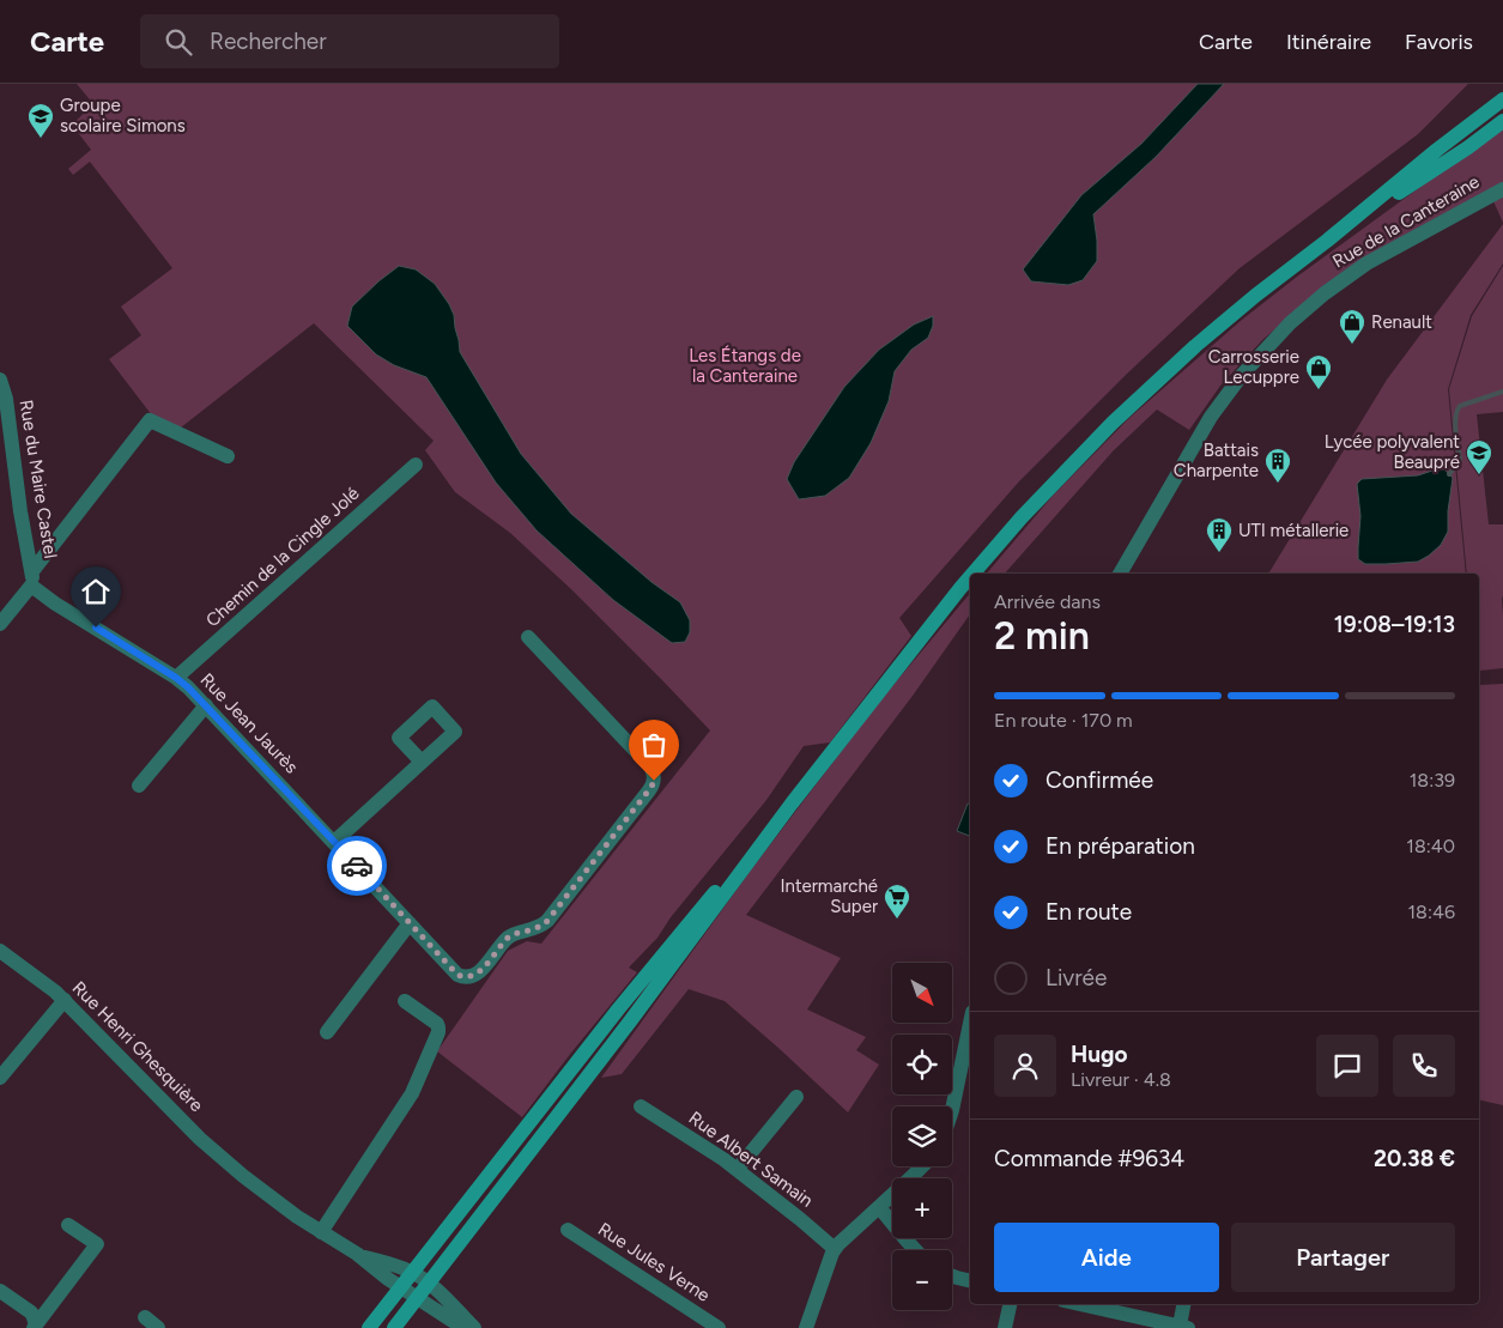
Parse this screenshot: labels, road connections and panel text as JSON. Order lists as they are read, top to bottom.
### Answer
{
  "streets": {
    "street": [
      "Rue de la Canteraine",
      "Rue du Maire Castel",
      "Chemin de la Cingle Jolé",
      "Rue Jean Jaurès",
      "Rue Henri Ghesquière",
      "Rue Albert Samain",
      "Rue Jules Verne"
    ]
  },
  "crossings": [
    ["Rue du Maire Castel", "Rue Jean Jaurès"],
    ["Chemin de la Cingle Jolé", "Rue Jean Jaurès"]
  ],
  "parks": ["Les Étangs de la Canteraine"],
  "places": {
    "school or university": ["Groupe scolaire Simons", "Lycée polyvalent Beaupré"],
    "shop": ["Renault", "Carrosserie Lecuppre"],
    "building": ["Battais Charpente", "UTI métallerie"],
    "supermarket": ["Intermarché Super"]
  },
  "north": "bottom right",
  "page": {
    "header": "Carte",
    "search": "Rechercher",
    "nav": ["Carte", "Itinéraire", "Favoris"],
    "heading": ["2 min", "Arrivée dans", "19:08–19:13"],
    "panel": [
      "Hugo",
      "Livreur · 4.8",
      "Commande #9634",
      "20.38 €"
    ],
    "bar": "En route · 170 m",
    "list": [
      ["Confirmée", "18:39"],
      ["En préparation", "18:40"],
      ["En route", "18:46"],
      "Livrée"
    ],
    "map_buttons": ["+", "−"],
    "buttons": ["Aide", "Partager"]
  }
}
